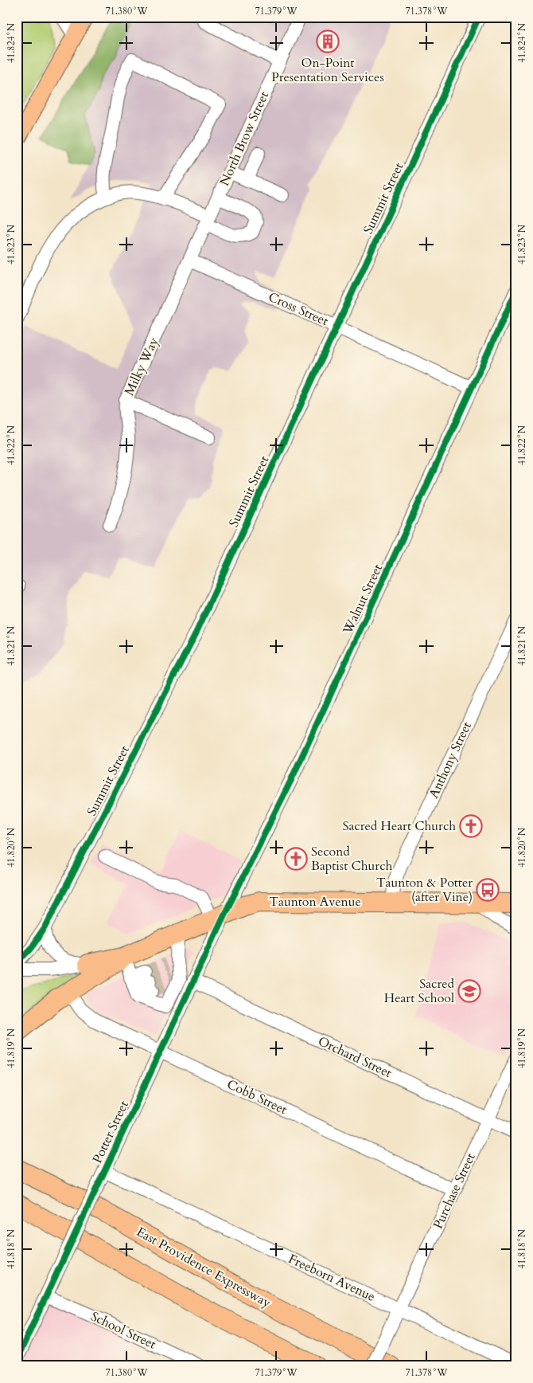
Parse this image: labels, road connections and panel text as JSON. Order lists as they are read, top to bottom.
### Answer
{
  "streets": {
    "highway": ["Taunton Avenue", "East Providence Expressway"],
    "street": [
      "North Brow Street",
      "Summit Street",
      "Cross Street",
      "Milky Way",
      "Walnut Street",
      "Anthony Street",
      "Orchard Street",
      "Cobb Street",
      "Potter Street",
      "Purchase Street",
      "Freeborn Avenue",
      "School Street"
    ]
  },
  "crossings": [
    ["North Brow Street", "Cross Street"],
    ["North Brow Street", "Milky Way"],
    ["Summit Street", "Cross Street"],
    ["Cross Street", "Milky Way"],
    ["Cross Street", "Walnut Street"],
    ["Walnut Street", "Taunton Avenue"],
    ["Walnut Street", "Potter Street"],
    ["Anthony Street", "Taunton Avenue"],
    ["Taunton Avenue", "Cobb Street"],
    ["Taunton Avenue", "Potter Street"],
    ["Orchard Street", "Potter Street"],
    ["Orchard Street", "Purchase Street"],
    ["Cobb Street", "Potter Street"],
    ["Cobb Street", "Purchase Street"],
    ["Potter Street", "Freeborn Avenue"],
    ["Potter Street", "School Street"],
    ["Purchase Street", "Freeborn Avenue"]
  ],
  "places": {
    "building": ["On-Point Presentation Services"],
    "church": ["Sacred Heart Church", "Second Baptist Church"],
    "bus stop": ["Taunton & Potter (after Vine)"],
    "school or university": ["Sacred Heart School"]
  },
  "coordinates": [
    "71.380°W",
    "71.379°W",
    "71.378°W",
    "41.824°N",
    "41.823°N",
    "41.822°N",
    "41.821°N",
    "41.820°N",
    "41.819°N",
    "41.818°N"
  ]
}
